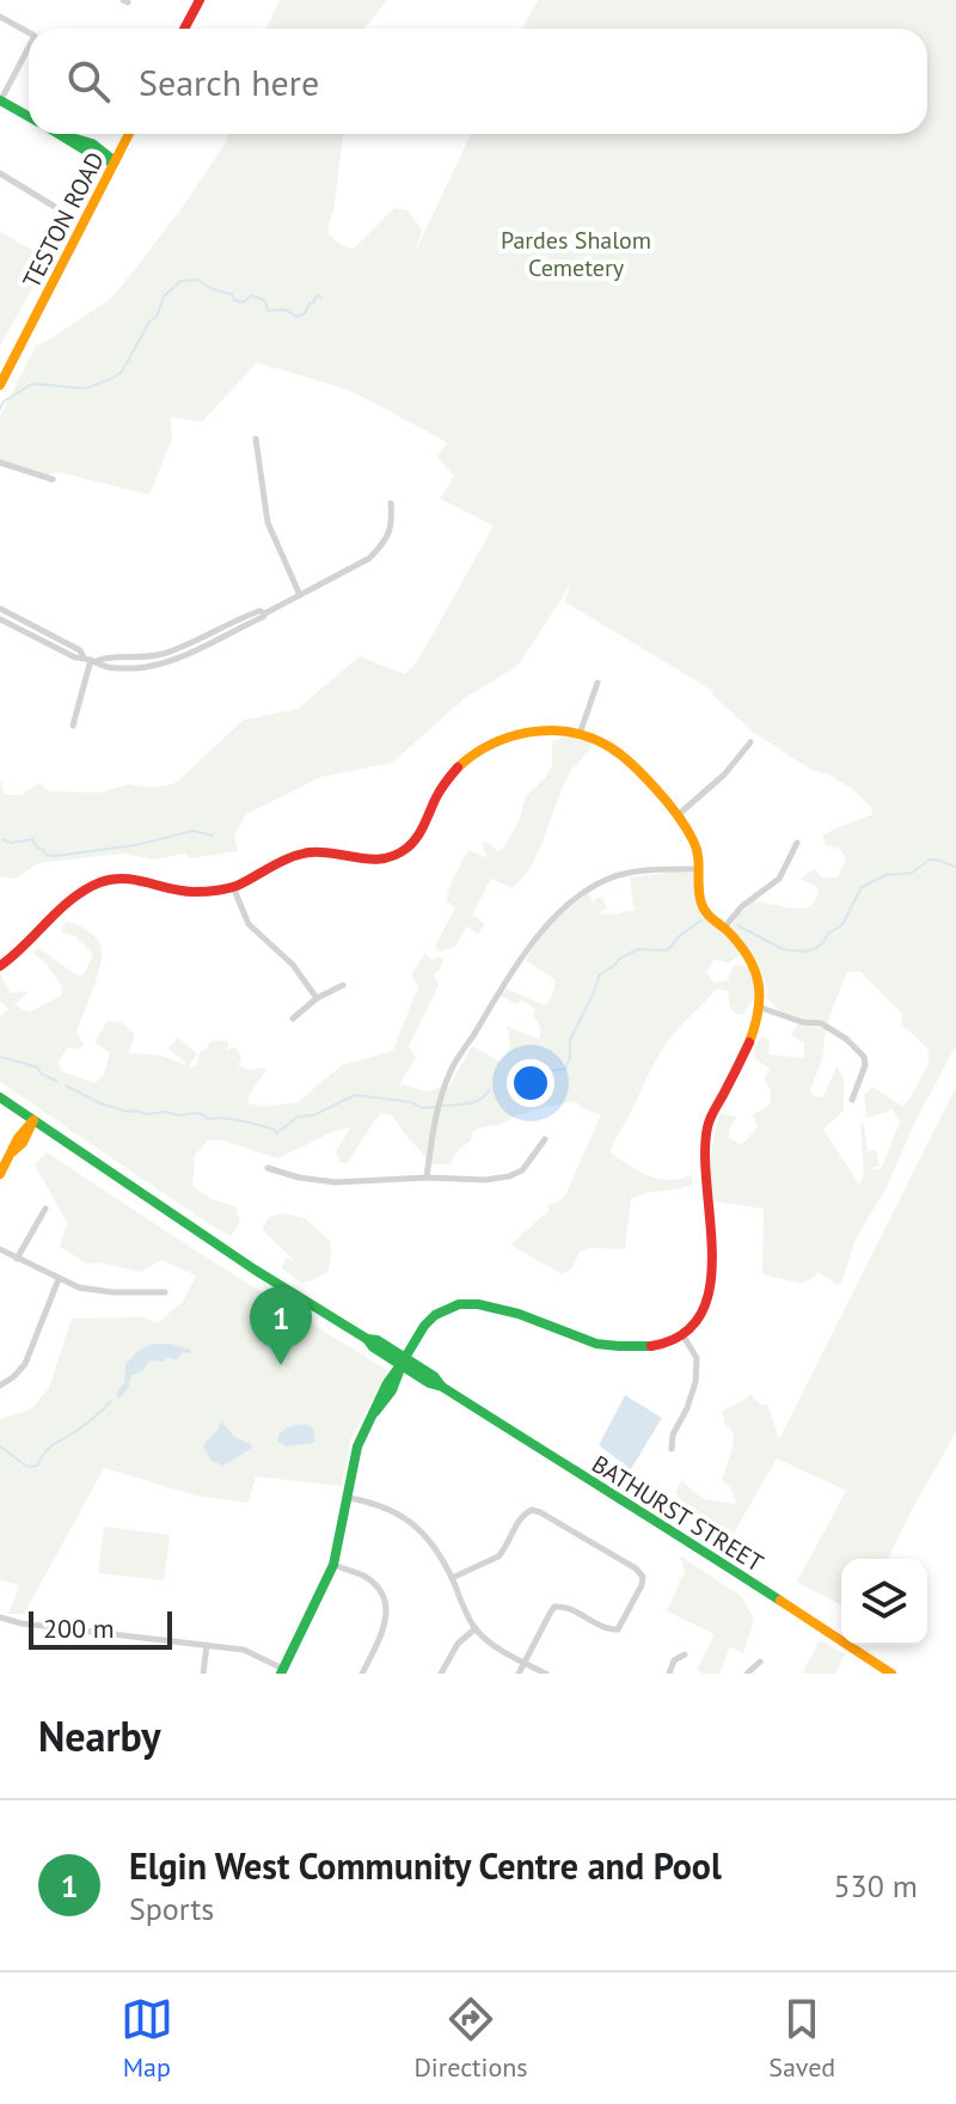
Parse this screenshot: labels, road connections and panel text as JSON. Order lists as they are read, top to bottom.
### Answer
{
  "streets": {
    "street": ["TESTON ROAD", "BATHURST STREET"]
  },
  "parks": ["Pardes Shalom Cemetery"],
  "scale_bar": "200 m",
  "page": {
    "search": "Search here",
    "pins": "1",
    "scale": "200 m",
    "heading": "Nearby",
    "list": [
      {
        "mark": "1",
        "name": "Elgin West Community Centre and Pool",
        "note": "Sports",
        "value": "530 m"
      }
    ],
    "nav": ["Map", "Directions", "Saved"]
  }
}
